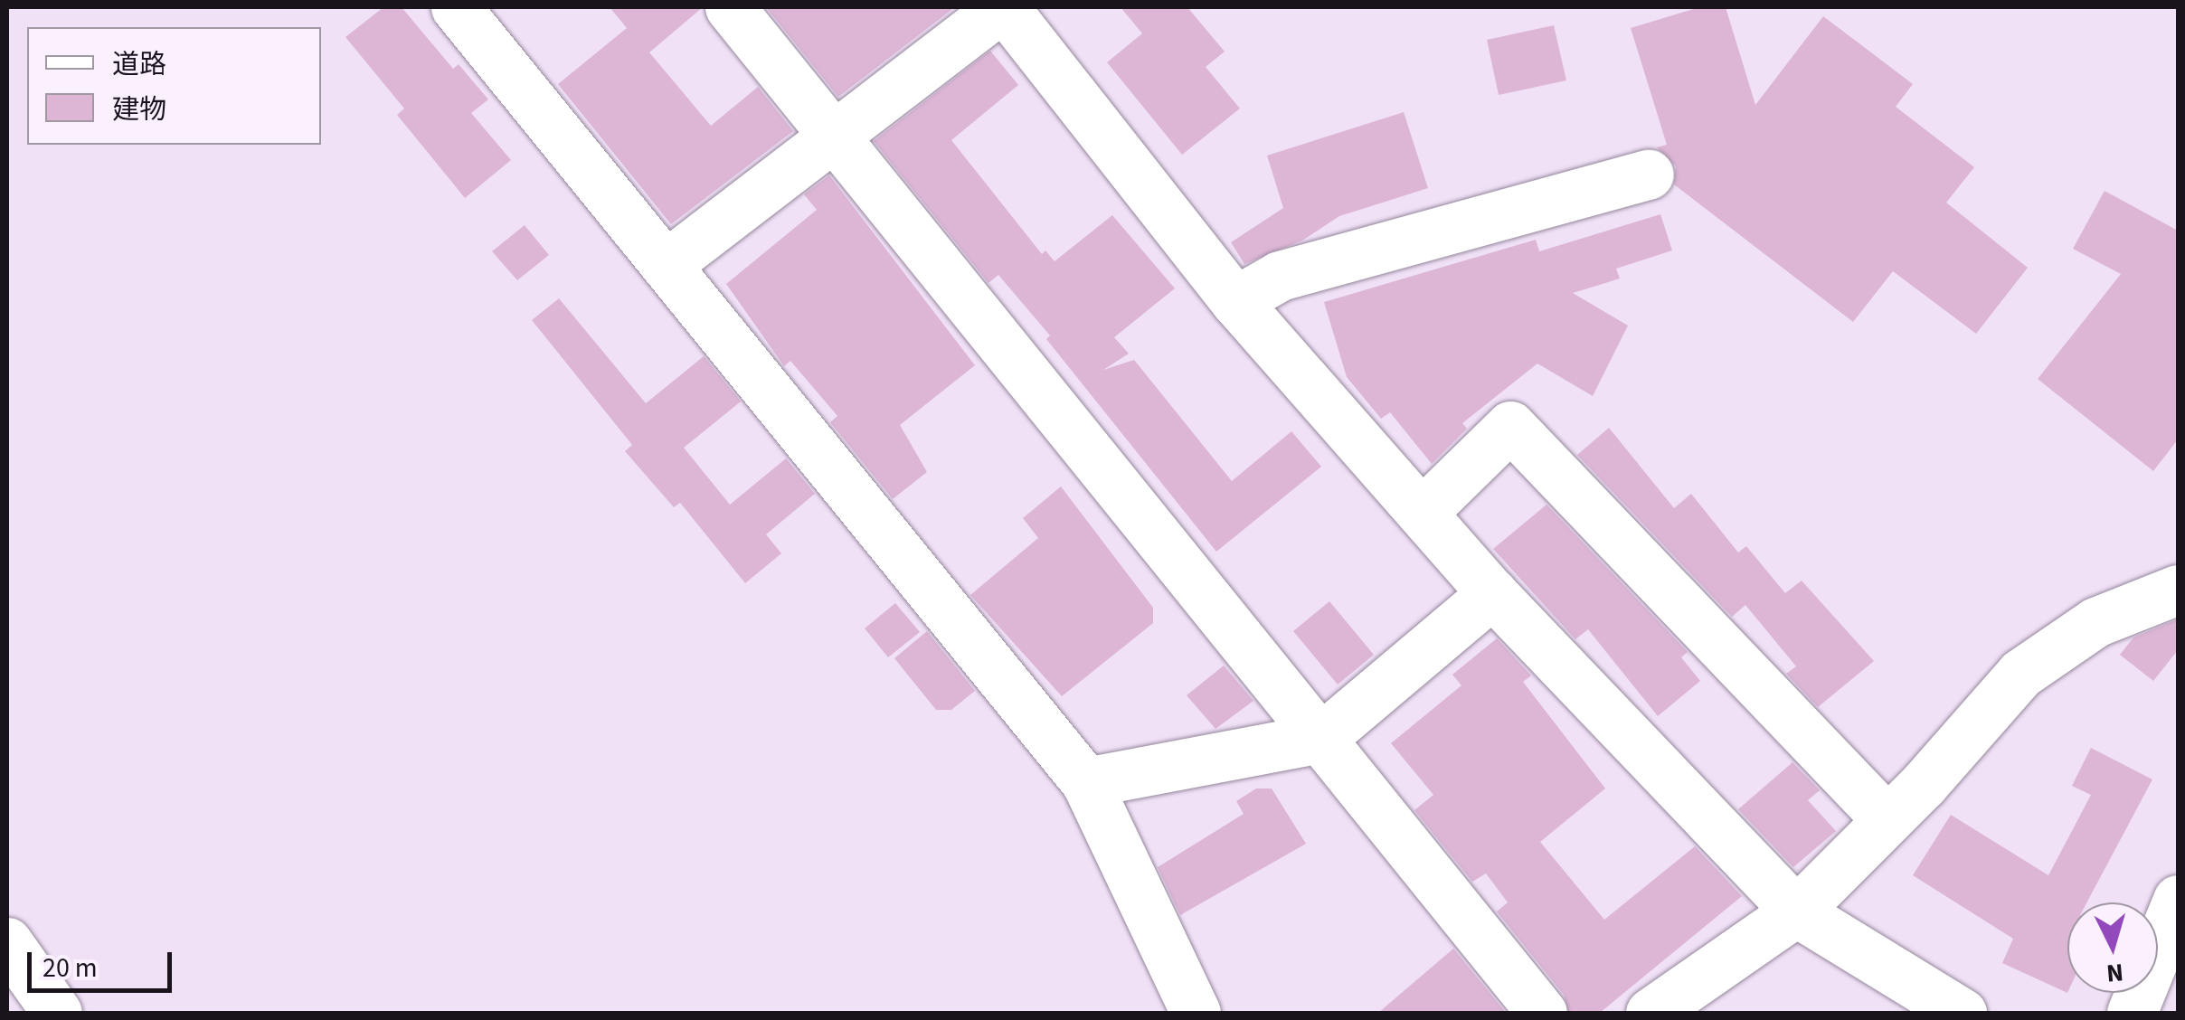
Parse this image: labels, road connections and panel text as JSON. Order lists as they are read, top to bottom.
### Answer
{
  "legend": ["道路", "建物"],
  "scale_bar": "20 m",
  "north": "bottom"
}
